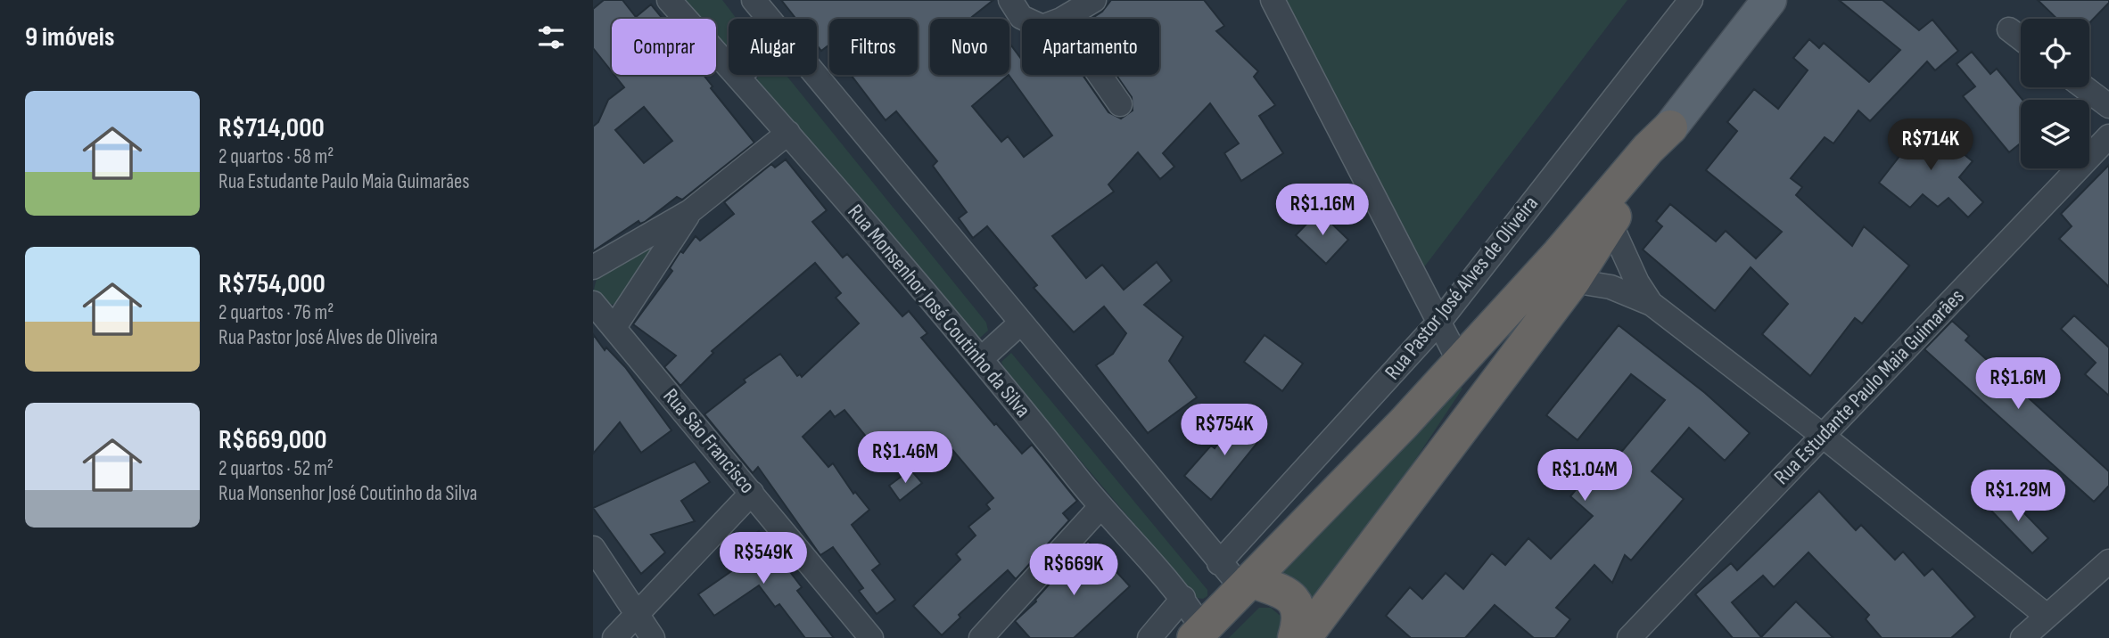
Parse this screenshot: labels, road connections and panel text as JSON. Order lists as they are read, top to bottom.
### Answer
{
  "streets": {
    "highway": ["Rua Pastor José Alves de Oliveira"],
    "street": ["Rua Monsenhor José Coutinho da Silva", "Rua Estudante Paulo Maia Guimarães", "Rua São Francisco"]
  },
  "crossings": [
    ["Rua Pastor José Alves de Oliveira", "Rua Monsenhor José Coutinho da Silva"]
  ],
  "page": {
    "heading": "9 imóveis",
    "chip": [
      "Comprar",
      "Alugar",
      "Filtros",
      "Novo",
      "Apartamento"
    ],
    "list": [
      {
        "name": "R$714,000",
        "note": "2 quartos · 58 m² · Rua Estudante Paulo Maia Guimarães"
      },
      {
        "name": "R$754,000",
        "note": "2 quartos · 76 m² · Rua Pastor José Alves de Oliveira"
      },
      {
        "name": "R$669,000",
        "note": "2 quartos · 52 m² · Rua Monsenhor José Coutinho da Silva"
      }
    ],
    "price": [
      "R$714K",
      "R$1.16M",
      "R$1.6M",
      "R$754K",
      "R$1.46M",
      "R$1.04M",
      "R$1.29M",
      "R$549K",
      "R$669K"
    ]
  }
}
